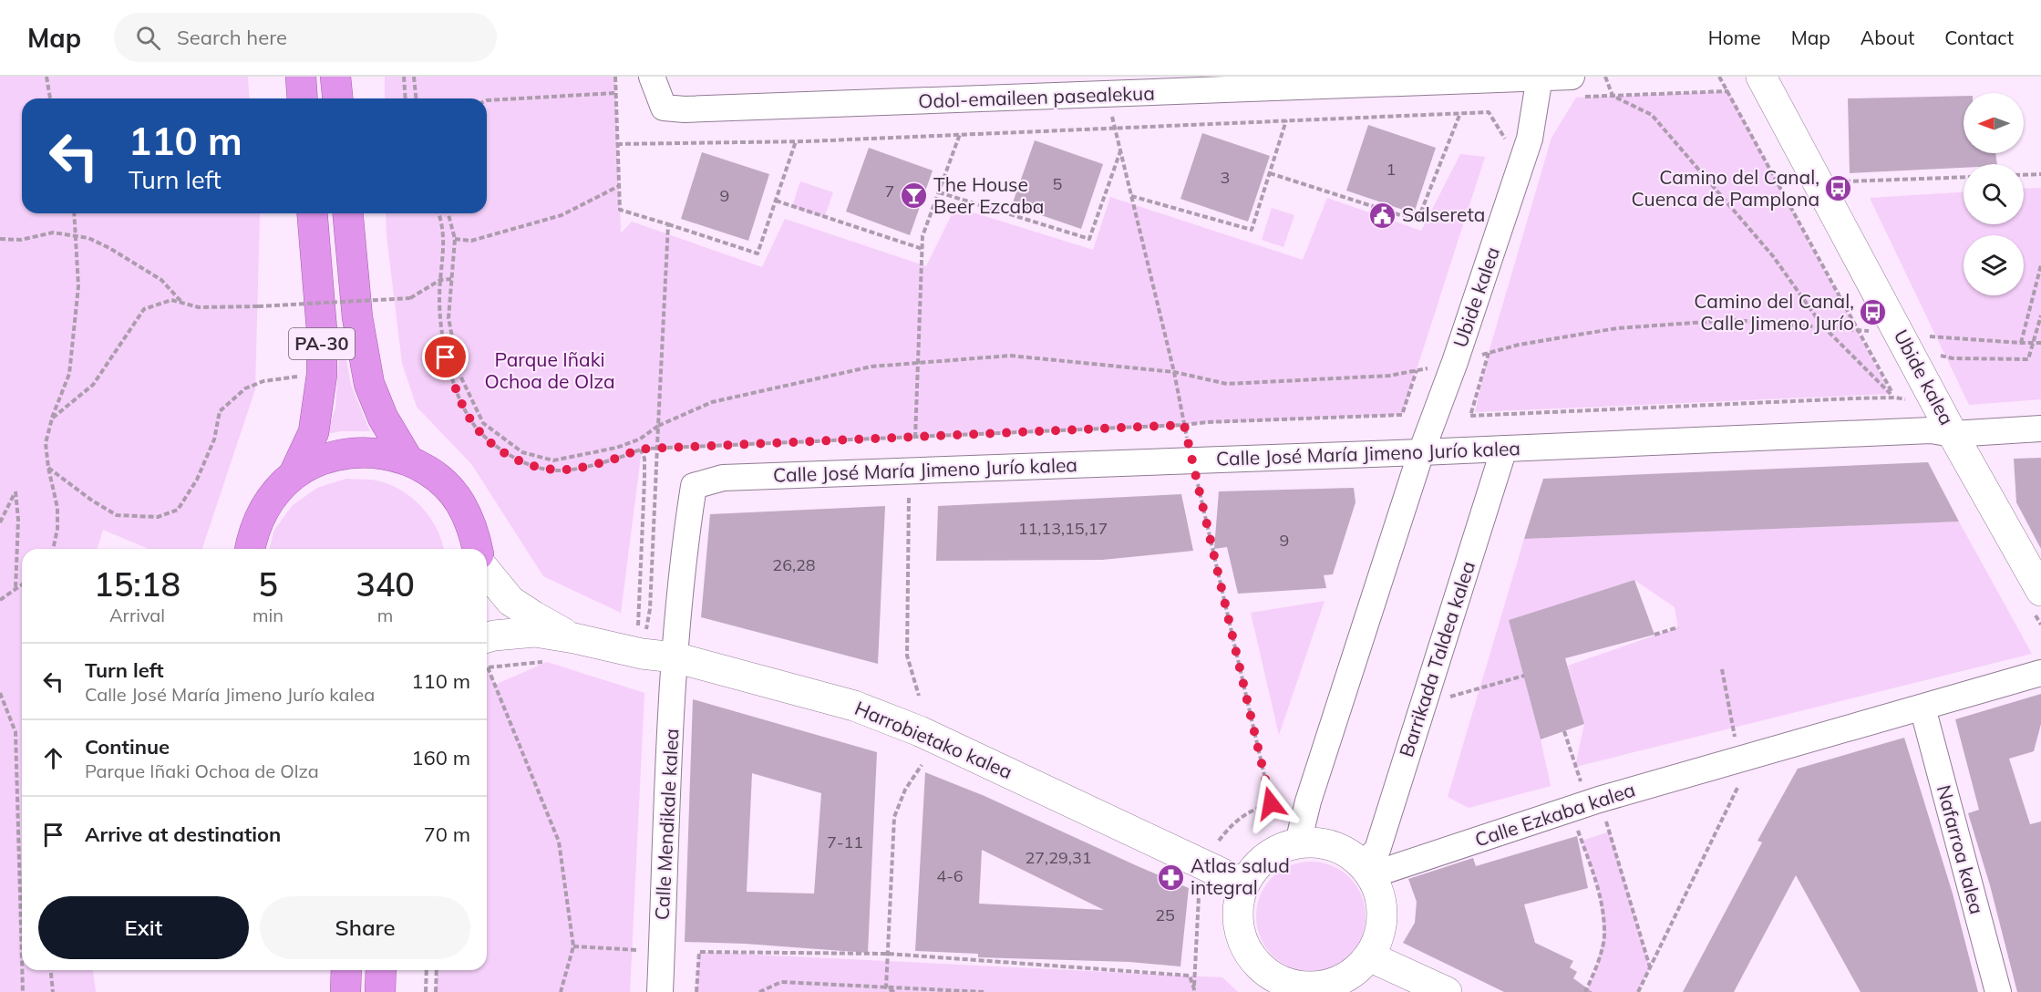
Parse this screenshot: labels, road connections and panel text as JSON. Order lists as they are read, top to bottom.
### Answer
{
  "streets": {
    "highway": ["PA-30"],
    "main road": ["Ubide kalea", "Harrobietako kalea"],
    "street": [
      "Odol-emaileen pasealekua",
      "Calle José María Jimeno Jurío kalea",
      "Barrikada Taldea kalea",
      "Calle Ezkaba kalea",
      "Calle Mendikale kalea",
      "Nafarroa kalea"
    ]
  },
  "crossings": [
    ["Odol-emaileen pasealekua", "Ubide kalea"],
    ["Odol-emaileen pasealekua", "Calle José María Jimeno Jurío kalea"],
    ["Ubide kalea", "Calle José María Jimeno Jurío kalea"],
    ["Calle José María Jimeno Jurío kalea", "Barrikada Taldea kalea"],
    ["Calle José María Jimeno Jurío kalea", "Harrobietako kalea"],
    ["Calle José María Jimeno Jurío kalea", "Calle Mendikale kalea"],
    ["Barrikada Taldea kalea", "Harrobietako kalea"],
    ["Barrikada Taldea kalea", "Calle Ezkaba kalea"],
    ["Harrobietako kalea", "Calle Ezkaba kalea"],
    ["Harrobietako kalea", "Calle Mendikale kalea"],
    ["Calle Ezkaba kalea", "Nafarroa kalea"]
  ],
  "parks": ["Parque Iñaki Ochoa de Olza"],
  "places": {
    "bus stop": ["Camino del Canal, Cuenca de Pamplona", "Camino del Canal, Calle Jimeno Jurío"],
    "bar": ["The House Beer Ezcaba"],
    "public building": ["Salsereta"],
    "pharmacy": ["Atlas salud integral"]
  },
  "house_numbers": [
    "1",
    "3",
    "5",
    "7",
    "9",
    "11,13,15,17",
    "9",
    "26,28",
    "7-11",
    "27,29,31",
    "4-6",
    "25"
  ],
  "north": "left",
  "page": {
    "header": "Map",
    "search": "Search here",
    "nav": [
      "Home",
      "Map",
      "About",
      "Contact"
    ],
    "turn": ["110 m", "Turn left"],
    "eta": [
      "15:18",
      "Arrival",
      "5",
      "min",
      "340",
      "m"
    ],
    "list": [
      {
        "name": "Turn left",
        "note": "Calle José María Jimeno Jurío kalea",
        "value": "110 m"
      },
      {
        "name": "Continue",
        "note": "Parque Iñaki Ochoa de Olza",
        "value": "160 m"
      },
      {
        "name": "Arrive at destination",
        "value": "70 m"
      }
    ],
    "buttons": ["Exit", "Share"]
  }
}
